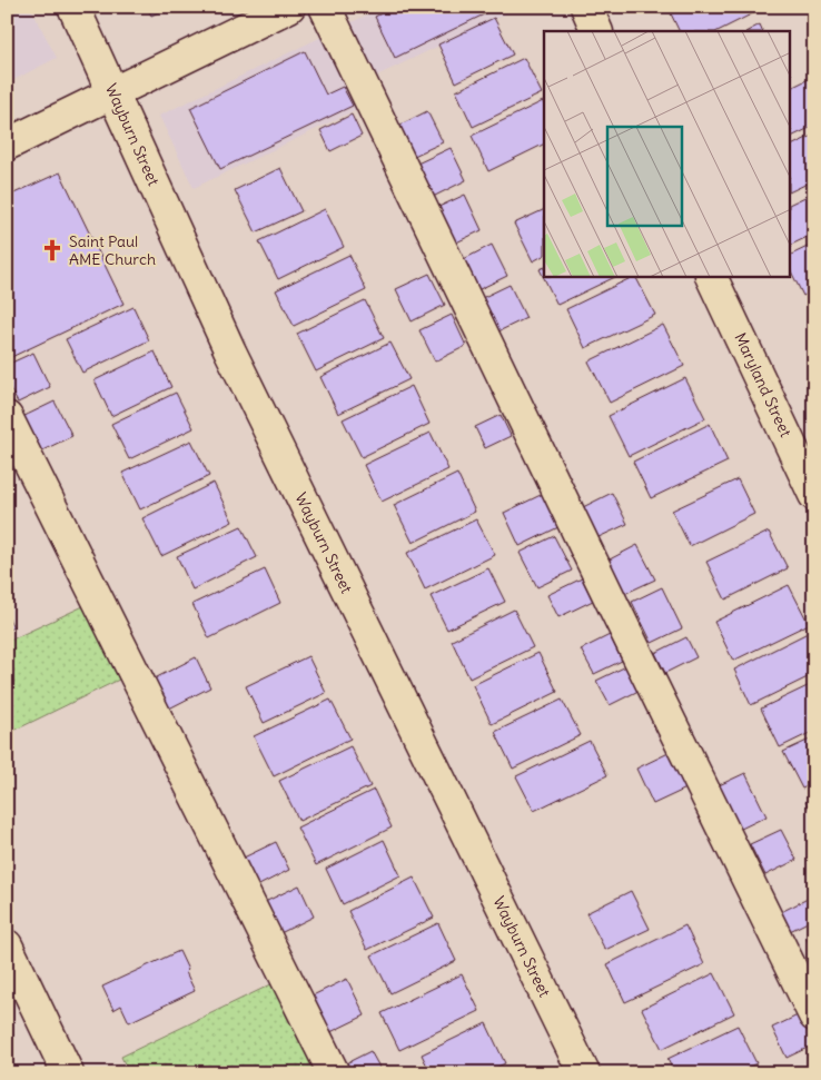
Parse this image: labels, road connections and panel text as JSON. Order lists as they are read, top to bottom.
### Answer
{
  "streets": {
    "street": ["Wayburn Street", "Maryland Street"]
  },
  "places": {
    "church": ["Saint Paul AME Church"]
  }
}
